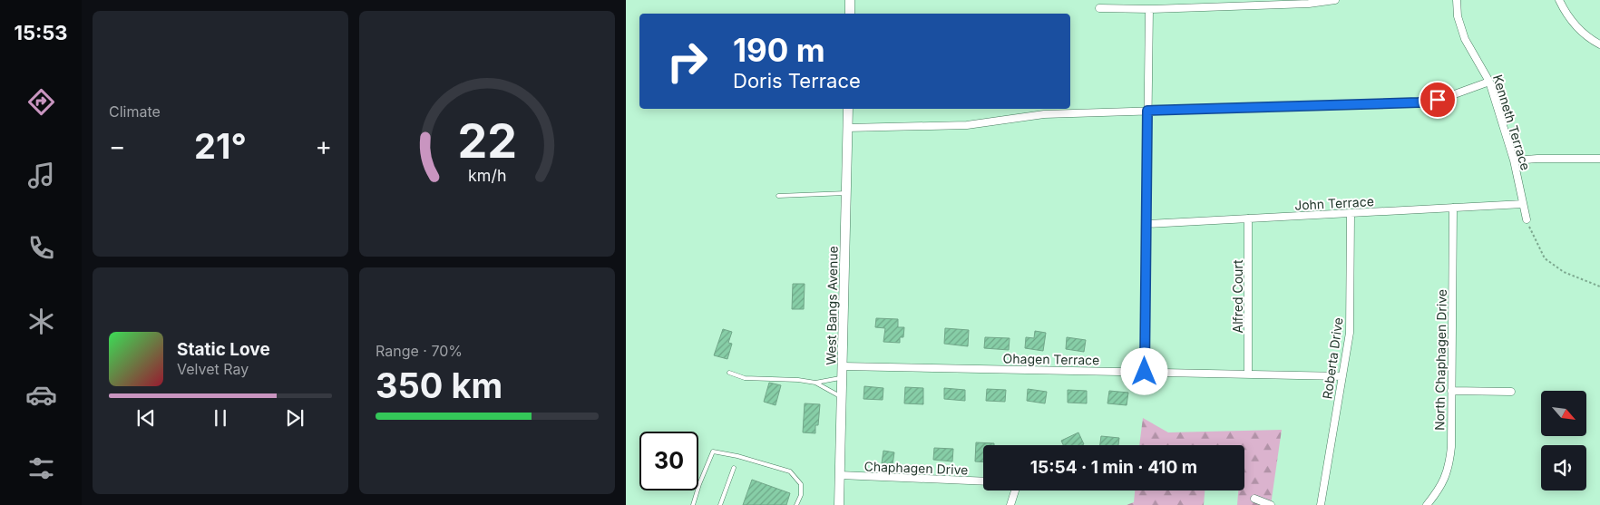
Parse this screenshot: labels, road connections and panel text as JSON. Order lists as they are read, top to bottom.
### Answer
{
  "streets": {
    "street": [
      "Kenneth Terrace",
      "John Terrace",
      "Alfred Court",
      "West Bangs Avenue",
      "Roberta Drive",
      "Ohagen Terrace",
      "North Chaphagen Drive",
      "Chaphagen Drive"
    ]
  },
  "crossings": [
    ["Kenneth Terrace", "John Terrace"],
    ["John Terrace", "Alfred Court"],
    ["John Terrace", "Roberta Drive"],
    ["John Terrace", "North Chaphagen Drive"],
    ["Alfred Court", "Ohagen Terrace"],
    ["West Bangs Avenue", "Ohagen Terrace"],
    ["West Bangs Avenue", "Chaphagen Drive"],
    ["Roberta Drive", "Ohagen Terrace"]
  ],
  "north": "bottom right",
  "page": {
    "tabs": "15:53",
    "tile": [
      "Climate",
      ["Range · 70%", "350 km"]
    ],
    "turn": ["190 m", "Doris Terrace"],
    "heat": ["−", "21°", "+"],
    "song": ["Static Love", "Velvet Ray"],
    "limit": "30",
    "trip": "15:54 · 1 min · 410 m",
    "gauge": ["22", "km/h"]
  }
}
